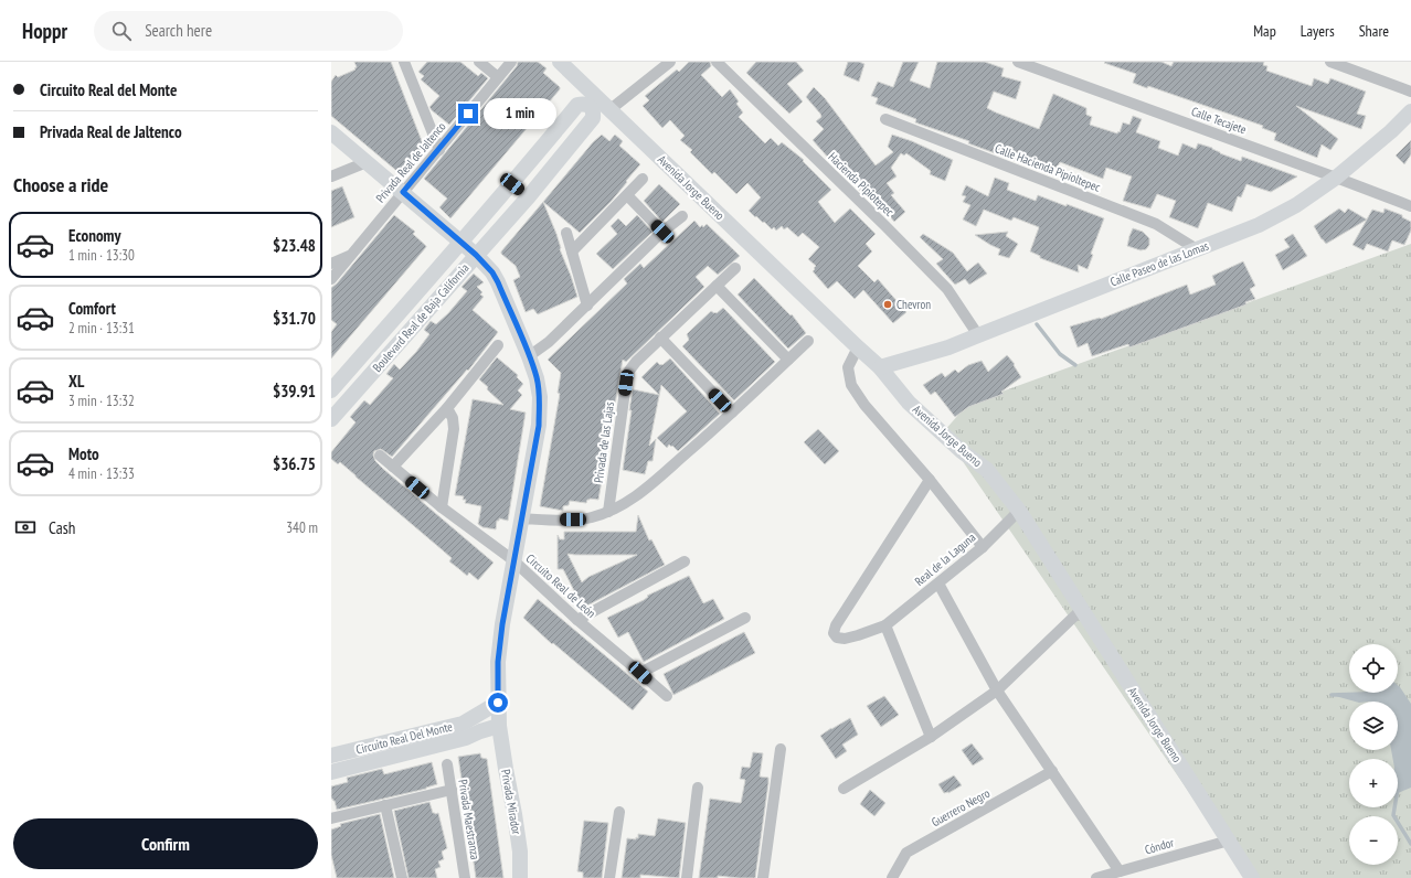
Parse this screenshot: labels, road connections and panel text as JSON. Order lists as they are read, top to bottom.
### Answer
{
  "streets": {
    "street": [
      "Calle Tecajete",
      "Privada Real de Jaltenco",
      "Calle Hacienda Pipioltepec",
      "Hacienda Pipiotepec",
      "Avenida Jorge Bueno",
      "Calle Paseo de las Lomas",
      "Boulevard Real de Baja California",
      "Privada de las Lajas",
      "Real de la Laguna",
      "Circuito Real de León",
      "Circuito Real Del Monte",
      "Privada Mirador",
      "Guerrero Negro",
      "Privada Maestranza",
      "Cóndor"
    ]
  },
  "crossings": [
    ["Calle Tecajete", "Calle Paseo de las Lomas"],
    ["Calle Hacienda Pipioltepec", "Calle Paseo de las Lomas"],
    ["Hacienda Pipiotepec", "Calle Paseo de las Lomas"],
    ["Avenida Jorge Bueno", "Calle Paseo de las Lomas"],
    ["Avenida Jorge Bueno", "Real de la Laguna"],
    ["Avenida Jorge Bueno", "Cóndor"],
    ["Circuito Real Del Monte", "Privada Mirador"]
  ],
  "places": ["Chevron"],
  "page": {
    "header": "Hoppr",
    "search": "Search here",
    "nav": ["Map", "Layers", "Share"],
    "banner": ["Circuito Real del Monte", "Privada Real de Jaltenco"],
    "bubble": "1 min",
    "heading": "Choose a ride",
    "list": [
      {
        "name": "Economy",
        "note": "1 min · 13:30",
        "value": "$23.48"
      },
      {
        "name": "Comfort",
        "note": "2 min · 13:31",
        "value": "$31.70"
      },
      {
        "name": "XL",
        "note": "3 min · 13:32",
        "value": "$39.91"
      },
      {
        "name": "Moto",
        "note": "4 min · 13:33",
        "value": "$36.75"
      }
    ],
    "pay": ["Cash", "340 m"],
    "map_buttons": ["+", "−"],
    "buttons": "Confirm"
  }
}
